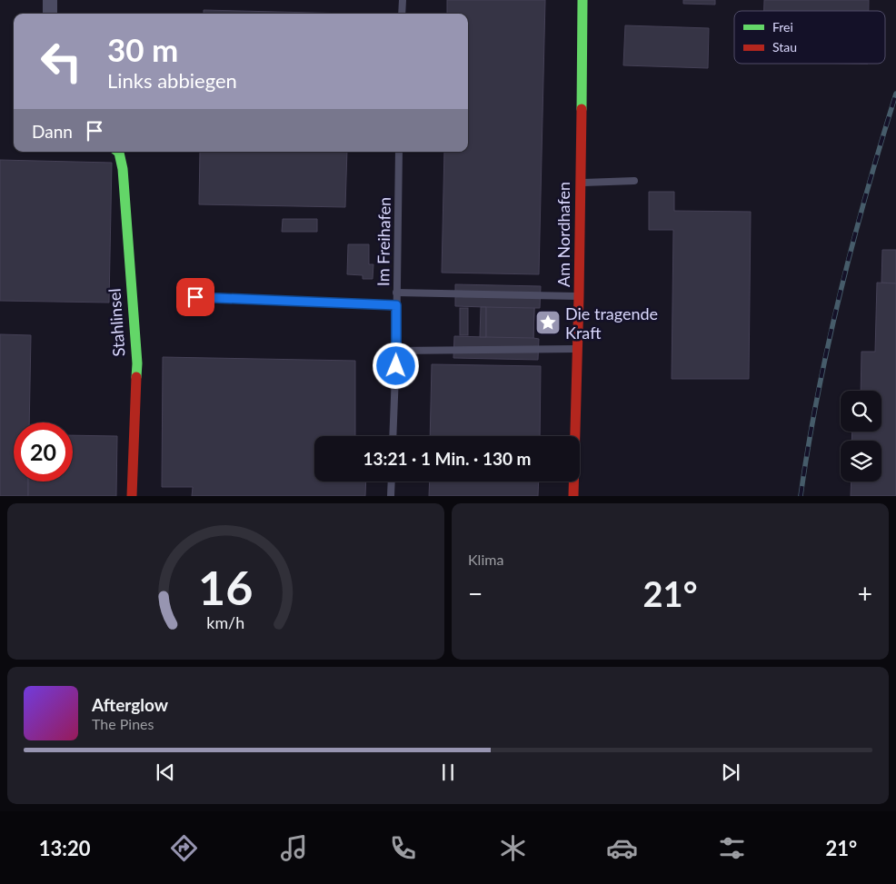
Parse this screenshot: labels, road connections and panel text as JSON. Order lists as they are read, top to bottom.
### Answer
{
  "streets": {
    "main road": ["Am Nordhafen", "Stahlinsel"],
    "lane": ["Im Freihafen"]
  },
  "places": {
    "place": ["Die tragende Kraft"]
  },
  "legend": ["Frei", "Stau"],
  "page": {
    "turn": ["30 m", "Links abbiegen"],
    "then": "Dann",
    "limit": "20",
    "trip": "13:21 · 1 Min. · 130 m",
    "tile": "Klima",
    "heat": ["−", "21°", "+"],
    "song": ["Afterglow", "The Pines"],
    "tabs": ["13:20", "21°"],
    "gauge": ["16", "km/h"]
  }
}
